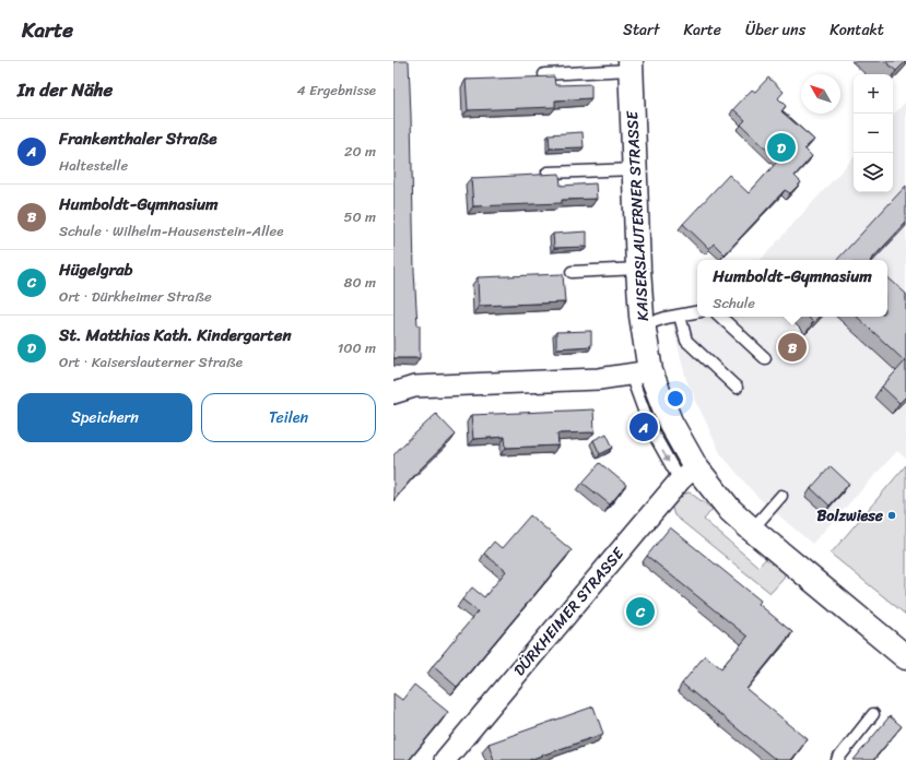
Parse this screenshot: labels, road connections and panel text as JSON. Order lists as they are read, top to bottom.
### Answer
{
  "streets": {
    "street": ["KAISERSLAUTERNER STRASSE", "DÜRKHEIMER STRASSE"]
  },
  "crossings": [
    ["KAISERSLAUTERNER STRASSE", "DÜRKHEIMER STRASSE"]
  ],
  "places": ["Bolzwiese"],
  "north": "top left",
  "page": {
    "header": "Karte",
    "nav": [
      "Start",
      "Karte",
      "Über uns",
      "Kontakt"
    ],
    "heading": ["In der Nähe", "4 Ergebnisse"],
    "map_buttons": ["+", "−"],
    "list": [
      {
        "mark": "A",
        "name": "Frankenthaler Straße",
        "note": "Haltestelle",
        "value": "20 m"
      },
      {
        "mark": "B",
        "name": "Humboldt-Gymnasium",
        "note": "Schule · Wilhelm-Hausenstein-Allee",
        "value": "50 m"
      },
      {
        "mark": "C",
        "name": "Hügelgrab",
        "note": "Ort · Dürkheimer Straße",
        "value": "80 m"
      },
      {
        "mark": "D",
        "name": "St. Matthias Kath. Kindergarten",
        "note": "Ort · Kaiserslauterner Straße",
        "value": "100 m"
      }
    ],
    "pins": [
      "D",
      "B",
      "A",
      "C"
    ],
    "popup": ["Humboldt-Gymnasium", "Schule"],
    "buttons": ["Speichern", "Teilen"]
  }
}
